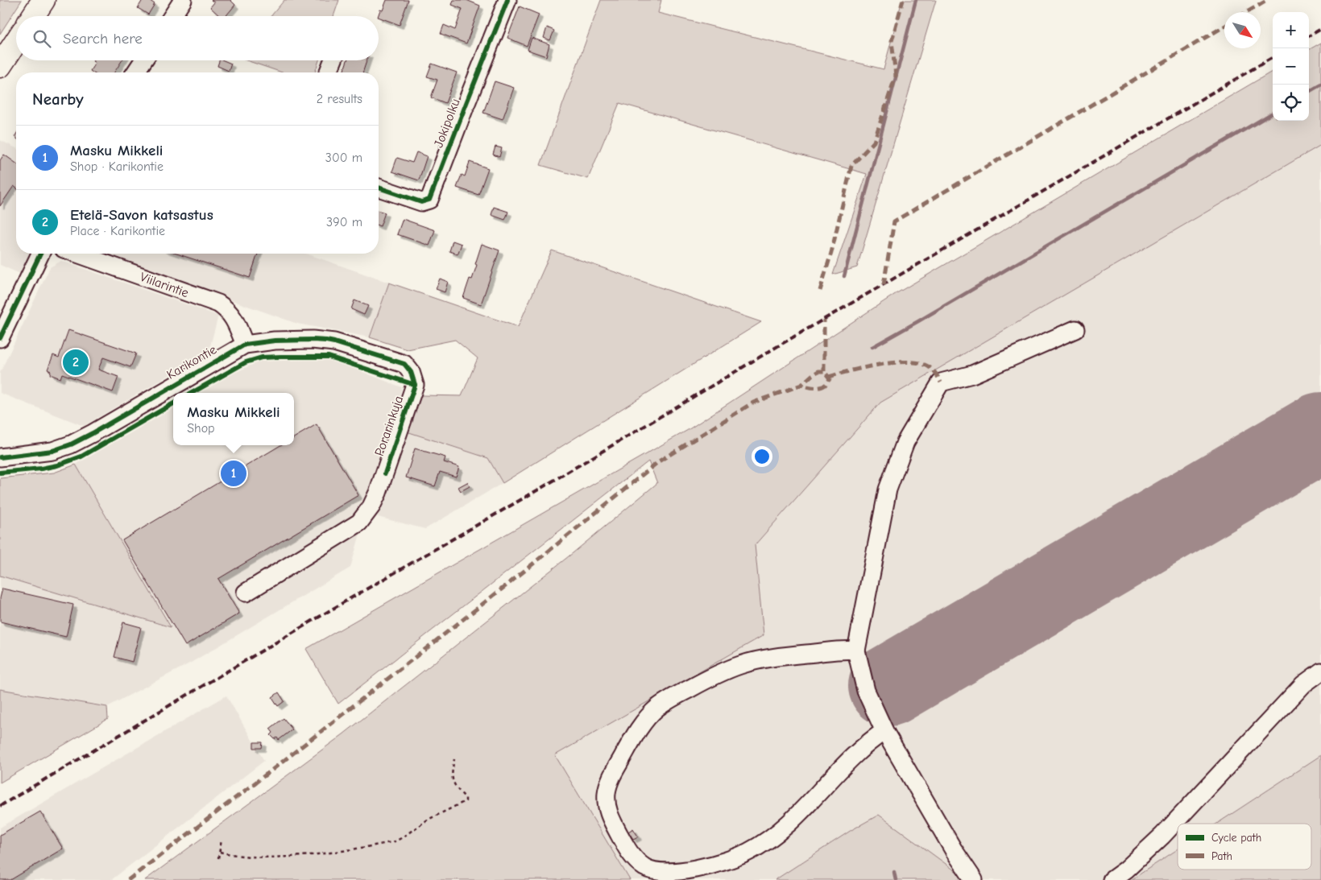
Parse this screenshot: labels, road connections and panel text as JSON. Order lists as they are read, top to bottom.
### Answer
{
  "streets": {
    "street": [
      "Jokipolku",
      "Viilarintie",
      "Karikontie",
      "Porarinkuja"
    ]
  },
  "crossings": [
    ["Viilarintie", "Karikontie"],
    ["Karikontie", "Porarinkuja"]
  ],
  "legend": ["Cycle path", "Path"],
  "north": "bottom right",
  "page": {
    "map_buttons": ["+", "−"],
    "search": "Search here",
    "heading": ["Nearby", "2 results"],
    "list": [
      {
        "mark": "1",
        "name": "Masku Mikkeli",
        "note": "Shop · Karikontie",
        "value": "300 m"
      },
      {
        "mark": "2",
        "name": "Etelä-Savon katsastus",
        "note": "Place · Karikontie",
        "value": "390 m"
      }
    ],
    "pins": ["2", "1"],
    "popup": ["Masku Mikkeli", "Shop"]
  }
}
